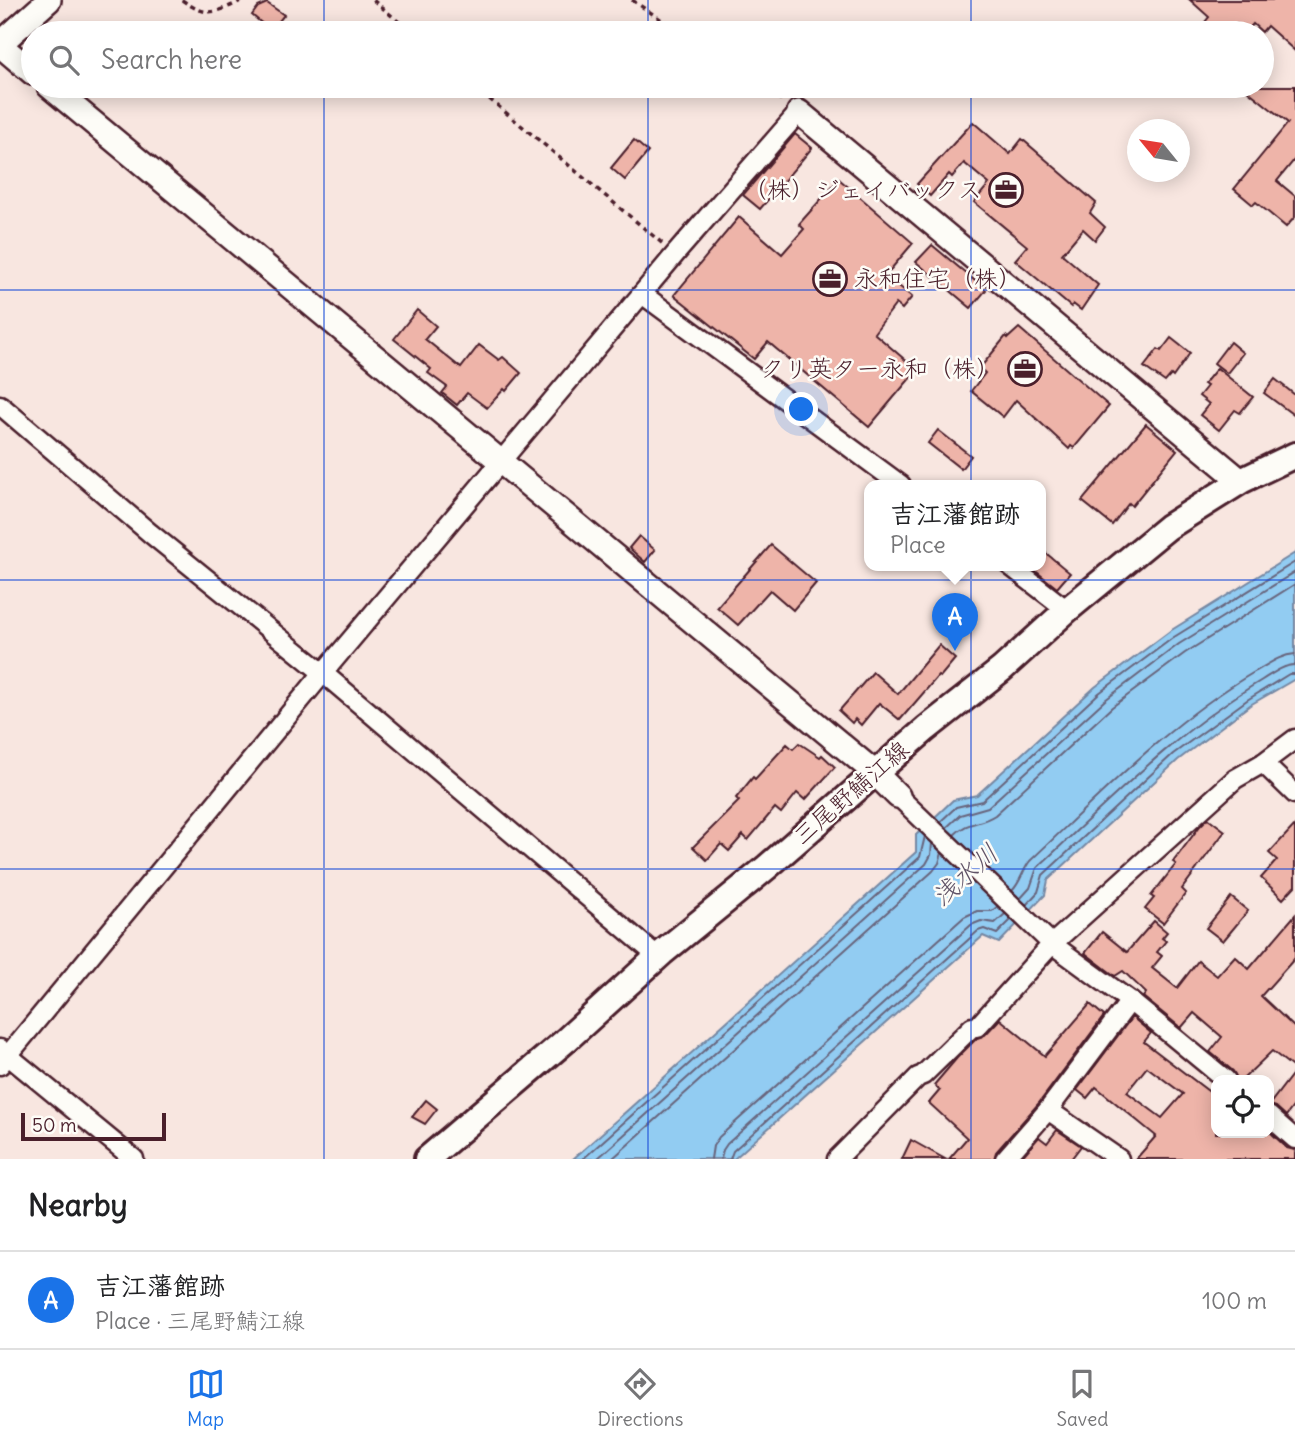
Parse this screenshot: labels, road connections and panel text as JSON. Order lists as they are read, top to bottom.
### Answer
{
  "streets": {
    "main road": ["三尾野鯖江線"]
  },
  "water": ["浅水川"],
  "places": {
    "office": ["（株）ジェイバックス", "永和住宅（株）", "クリ英ター永和（株）"]
  },
  "scale_bar": "50 m",
  "north": "top left",
  "page": {
    "search": "Search here",
    "popup": ["吉江藩館跡", "Place"],
    "pins": "A",
    "scale": "50 m",
    "heading": "Nearby",
    "list": [
      {
        "mark": "A",
        "name": "吉江藩館跡",
        "note": "Place · 三尾野鯖江線",
        "value": "100 m"
      }
    ],
    "nav": ["Map", "Directions", "Saved"]
  }
}
